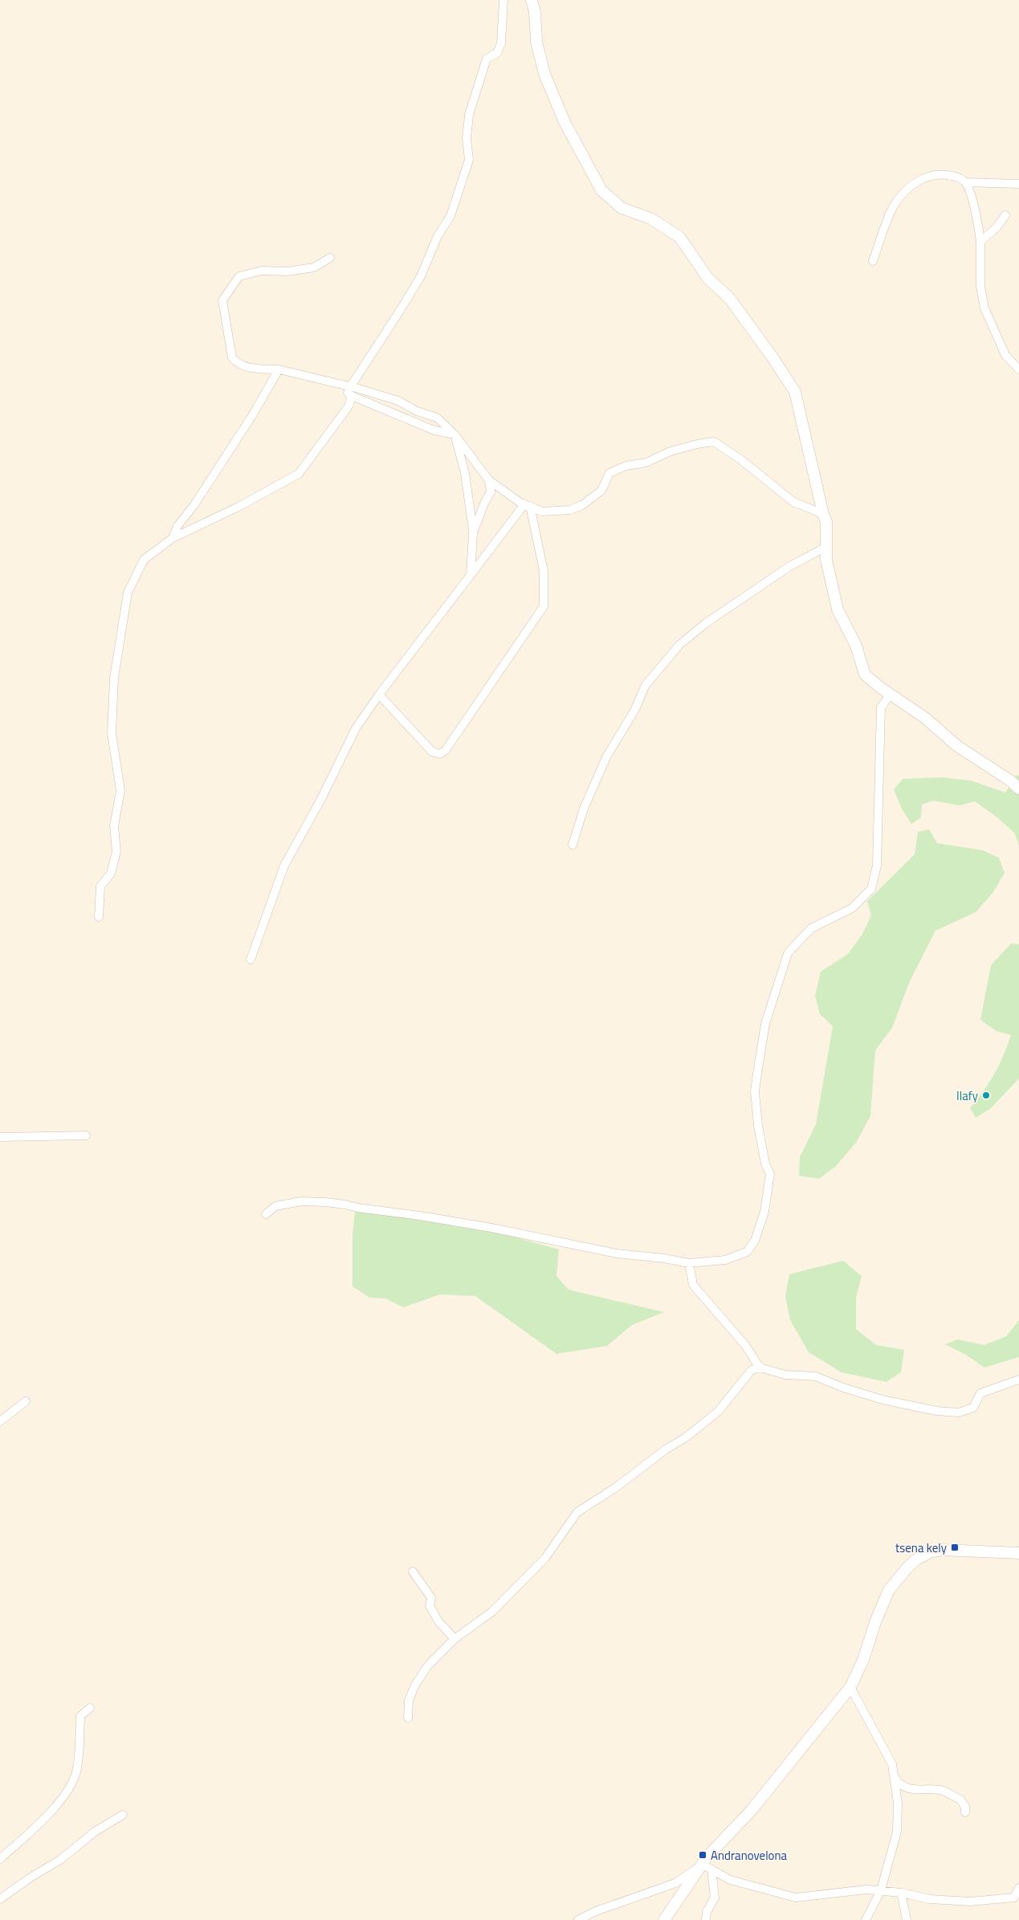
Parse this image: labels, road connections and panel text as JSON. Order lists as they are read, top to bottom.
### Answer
{
  "places": {
    "other": ["Ilafy"],
    "transit": ["tsena kely", "Andranovelona"]
  }
}
